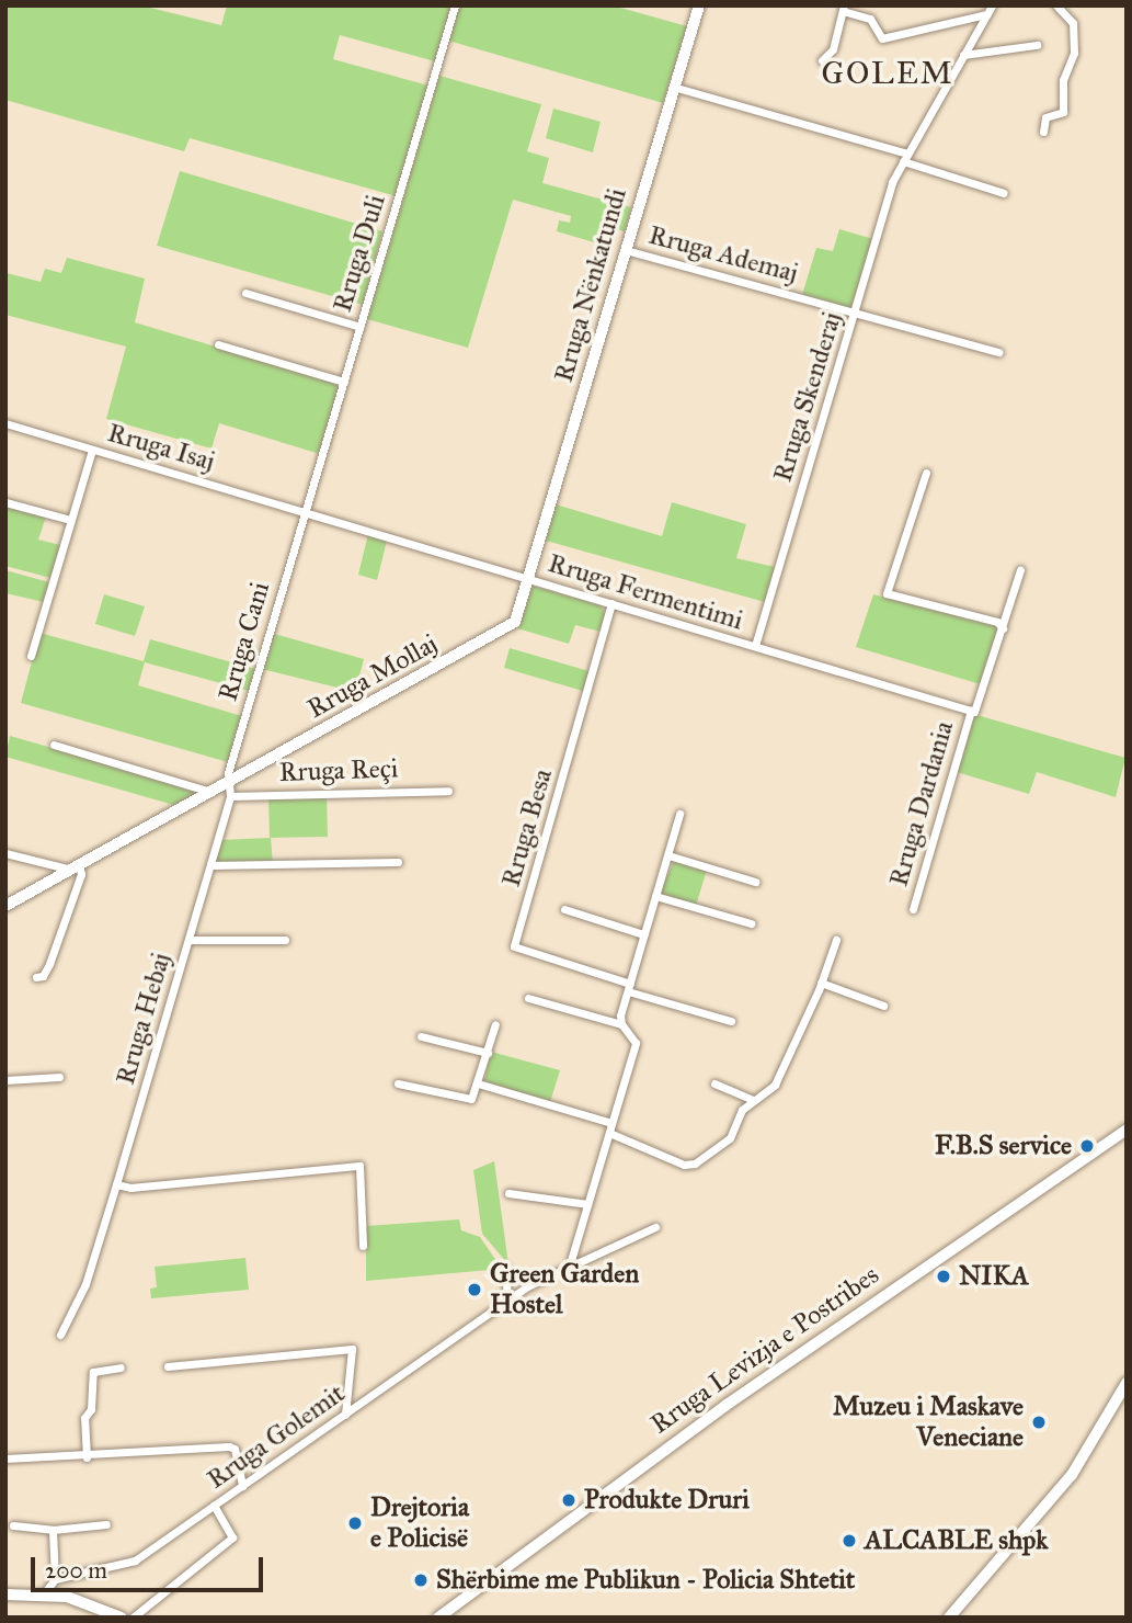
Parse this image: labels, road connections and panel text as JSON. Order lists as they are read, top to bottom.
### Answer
{
  "streets": {
    "street": [
      "Rruga Duli",
      "Rruga Ademaj",
      "Rruga Nënkatundi",
      "Rruga Skenderaj",
      "Rruga Isaj",
      "Rruga Fermentimi",
      "Rruga Cani",
      "Rruga Mollaj",
      "Rruga Reçi",
      "Rruga Dardania",
      "Rruga Besa",
      "Rruga Hebaj",
      "Rruga Levizja e Postribes",
      "Rruga Golemit"
    ]
  },
  "crossings": [
    ["Rruga Duli", "Rruga Isaj"],
    ["Rruga Duli", "Rruga Fermentimi"],
    ["Rruga Duli", "Rruga Cani"],
    ["Rruga Ademaj", "Rruga Nënkatundi"],
    ["Rruga Ademaj", "Rruga Skenderaj"],
    ["Rruga Nënkatundi", "Rruga Fermentimi"],
    ["Rruga Nënkatundi", "Rruga Mollaj"],
    ["Rruga Skenderaj", "Rruga Fermentimi"],
    ["Rruga Isaj", "Rruga Fermentimi"],
    ["Rruga Isaj", "Rruga Cani"],
    ["Rruga Fermentimi", "Rruga Cani"],
    ["Rruga Fermentimi", "Rruga Mollaj"],
    ["Rruga Fermentimi", "Rruga Dardania"],
    ["Rruga Fermentimi", "Rruga Besa"],
    ["Rruga Cani", "Rruga Mollaj"],
    ["Rruga Reçi", "Rruga Hebaj"]
  ],
  "districts": ["GOLEM"],
  "places": [
    "F.B.S service",
    "NIKA",
    "Green Garden Hostel",
    "Muzeu i Maskave Veneciane",
    "Produkte Druri",
    "Drejtoria e Policisë",
    "ALCABLE shpk",
    "Shërbime me Publikun - Policia Shtetit"
  ],
  "scale_bar": "200 m"
}
